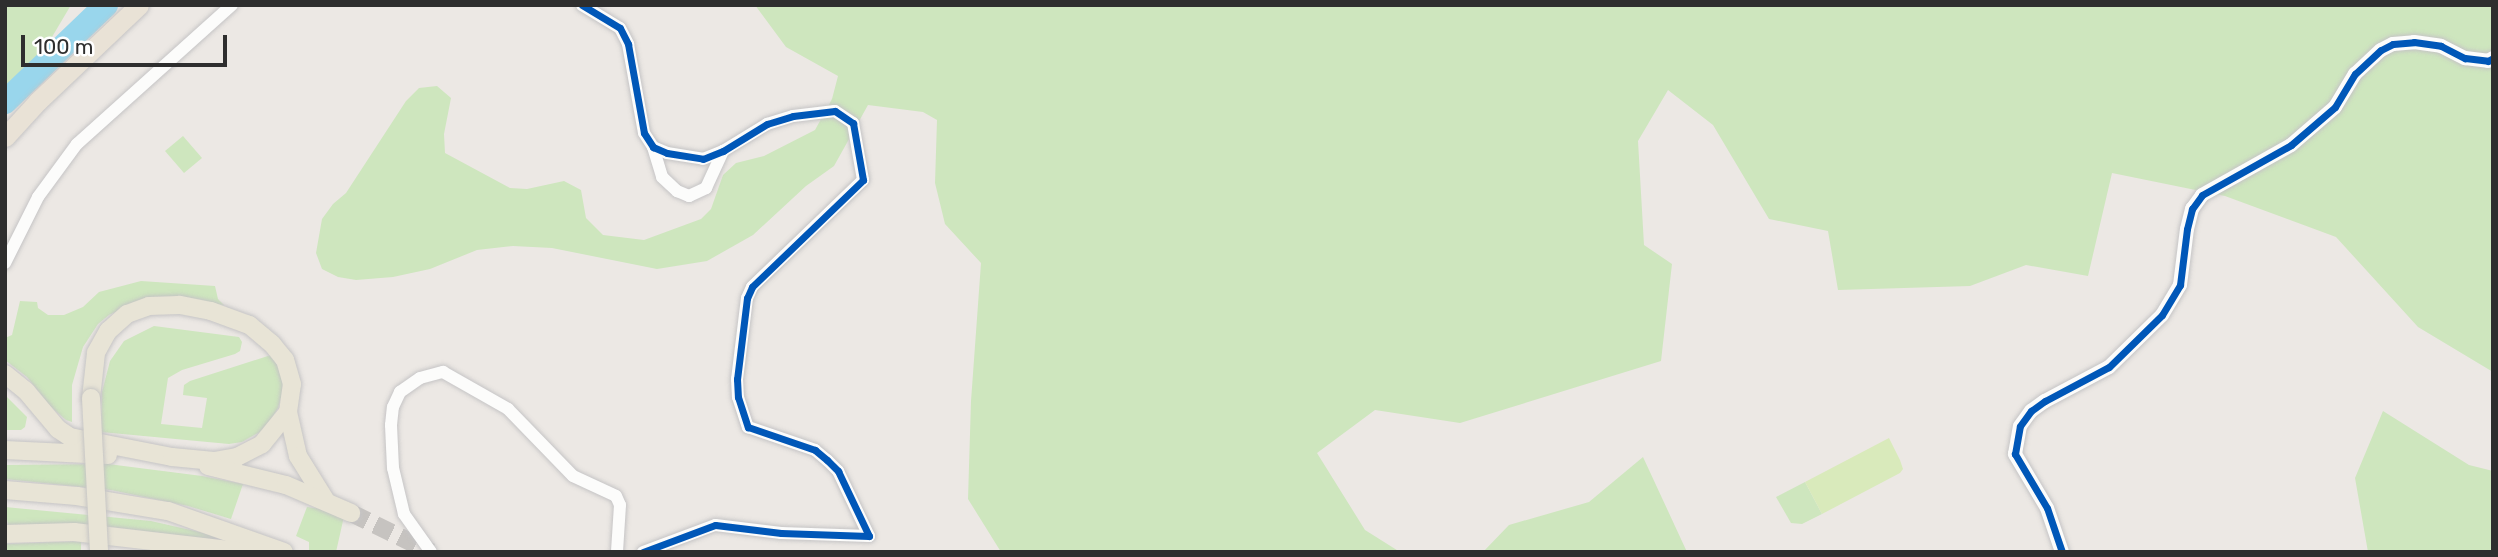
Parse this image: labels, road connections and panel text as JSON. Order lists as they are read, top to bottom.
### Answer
{
  "scale_bar": "100 m"
}
